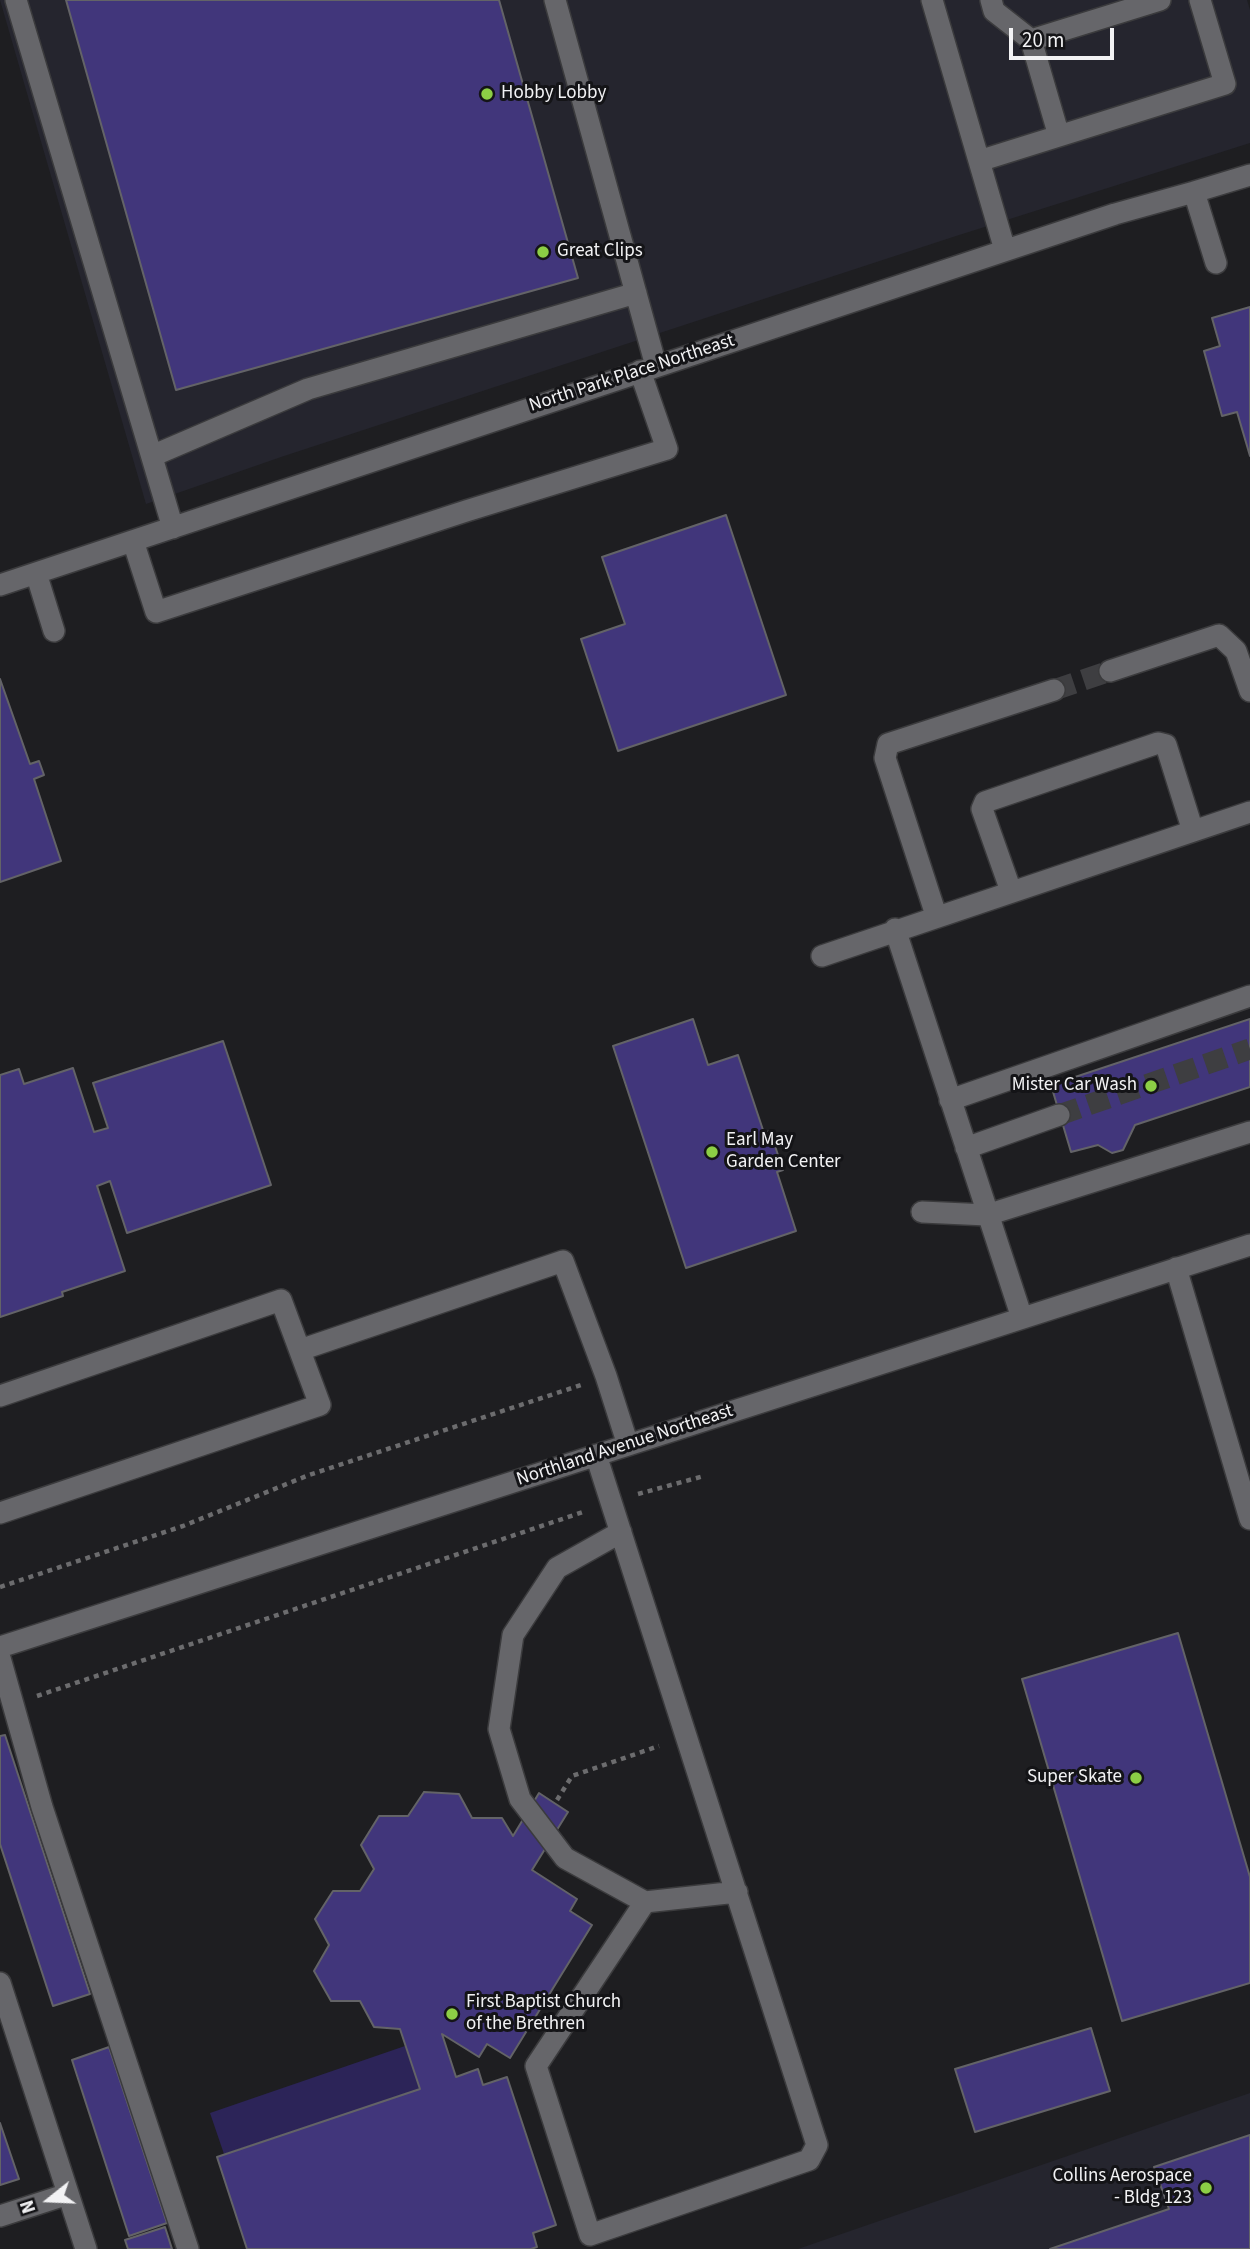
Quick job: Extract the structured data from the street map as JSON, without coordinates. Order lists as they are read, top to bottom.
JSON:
{
  "streets": {
    "street": ["North Park Place Northeast", "Northland Avenue Northeast"]
  },
  "places": [
    "Hobby Lobby",
    "Great Clips",
    "Mister Car Wash",
    "Earl May Garden Center",
    "Super Skate",
    "First Baptist Church of the Brethren",
    "Collins Aerospace - Bldg 123"
  ],
  "scale_bar": "20 m",
  "north": "left"
}
